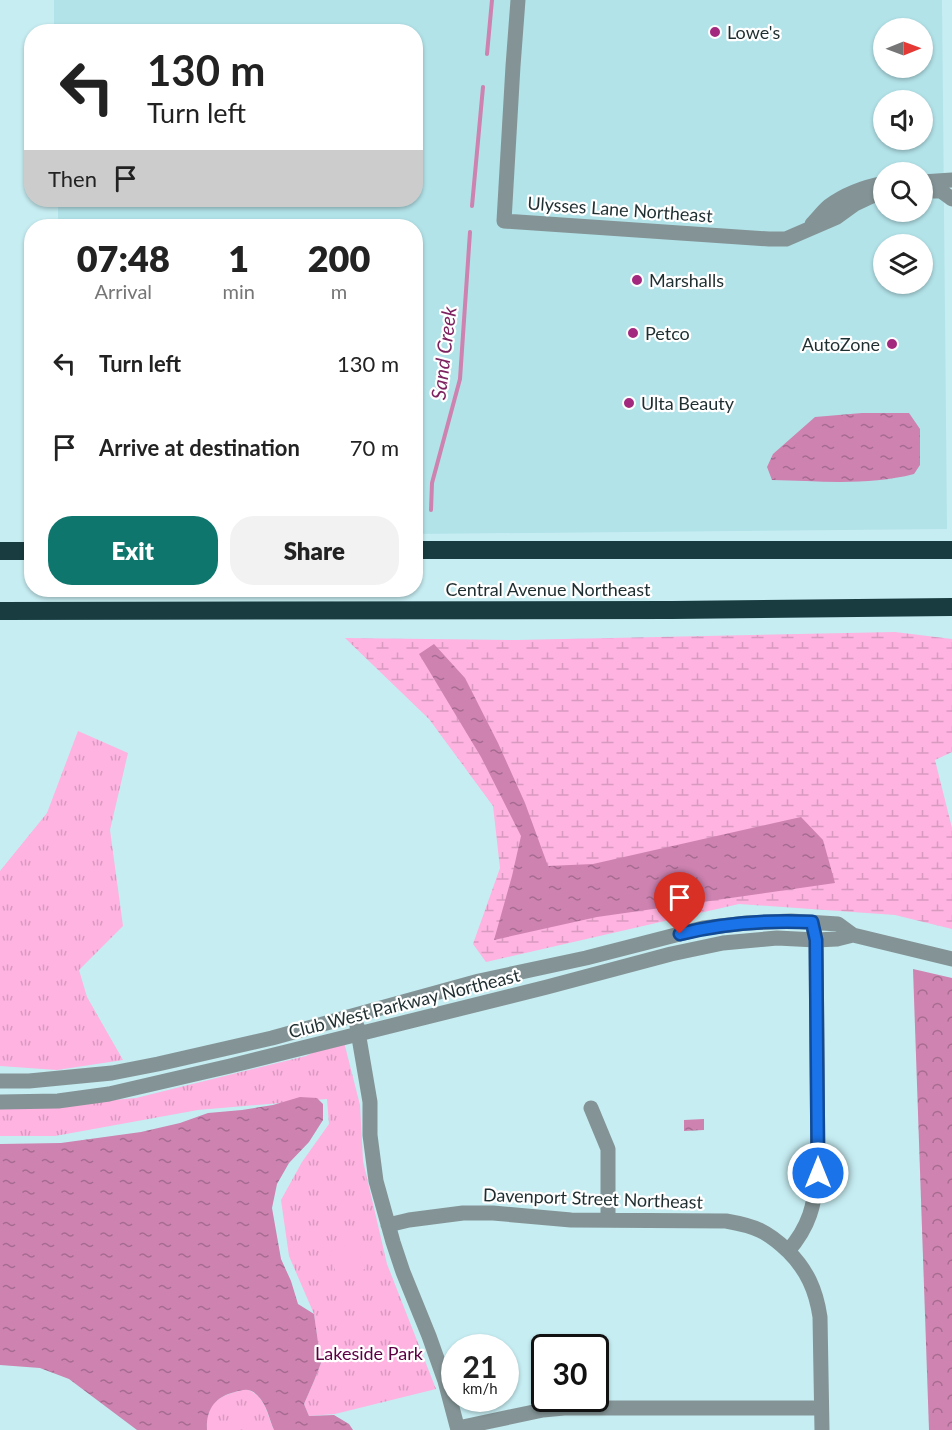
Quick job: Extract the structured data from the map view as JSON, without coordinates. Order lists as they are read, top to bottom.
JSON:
{
  "streets": {
    "highway": ["Central Avenue Northeast"],
    "street": ["Ulysses Lane Northeast", "Club West Parkway Northeast", "Davenport Street Northeast"]
  },
  "water": ["Sand Creek"],
  "parks": ["Lakeside Park"],
  "places": [
    "Lowe's",
    "Marshalls",
    "Petco",
    "AutoZone",
    "Ulta Beauty"
  ],
  "north": "right",
  "page": {
    "turn": ["130 m", "Turn left"],
    "then": "Then",
    "eta": [
      "07:48",
      "Arrival",
      "1",
      "min",
      "200",
      "m"
    ],
    "list": [
      {
        "name": "Turn left",
        "value": "130 m"
      },
      {
        "name": "Arrive at destination",
        "value": "70 m"
      }
    ],
    "buttons": ["Exit", "Share"],
    "speed": "21 km/h",
    "limit": "30"
  }
}
